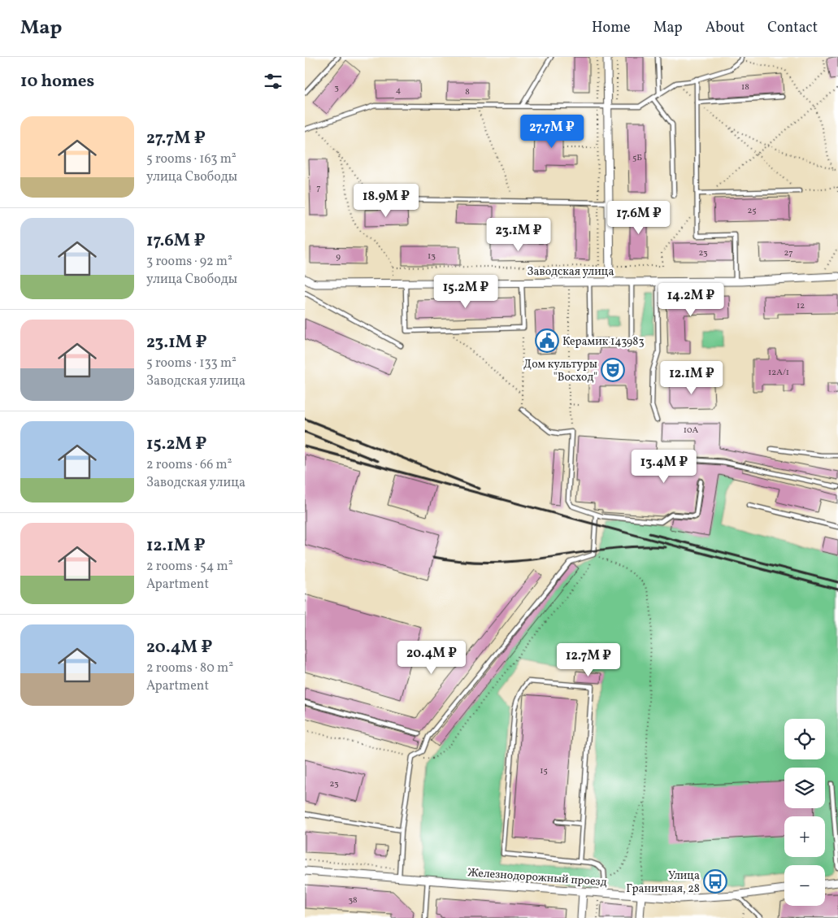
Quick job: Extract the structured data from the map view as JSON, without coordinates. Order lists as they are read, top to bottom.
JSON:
{
  "streets": {
    "street": ["Заводская улица", "Железнодорожный проезд"]
  },
  "places": {
    "public building": ["Керамик 143983"],
    "theatre": ["Дом культуры \"Восход\""],
    "bus stop": ["Улица Граничная, 28"]
  },
  "house_numbers": [
    "18",
    "3",
    "4",
    "8",
    "5Б",
    "7",
    "25",
    "23",
    "27",
    "13",
    "9",
    "12",
    "12А/1",
    "10А",
    "15",
    "23",
    "38"
  ],
  "page": {
    "header": "Map",
    "nav": [
      "Home",
      "Map",
      "About",
      "Contact"
    ],
    "heading": "10 homes",
    "list": [
      {
        "name": "27.7M ₽",
        "note": "5 rooms · 163 m² · улица Свободы"
      },
      {
        "name": "17.6M ₽",
        "note": "3 rooms · 92 m² · улица Свободы"
      },
      {
        "name": "23.1M ₽",
        "note": "5 rooms · 133 m² · Заводская улица"
      },
      {
        "name": "15.2M ₽",
        "note": "2 rooms · 66 m² · Заводская улица"
      },
      {
        "name": "12.1M ₽",
        "note": "2 rooms · 54 m² · Apartment"
      },
      {
        "name": "20.4M ₽",
        "note": "2 rooms · 80 m² · Apartment"
      }
    ],
    "price": [
      "27.7M ₽",
      "18.9M ₽",
      "17.6M ₽",
      "23.1M ₽",
      "15.2M ₽",
      "14.2M ₽",
      "12.1M ₽",
      "13.4M ₽",
      "20.4M ₽",
      "12.7M ₽"
    ],
    "map_buttons": ["+", "−"]
  }
}
